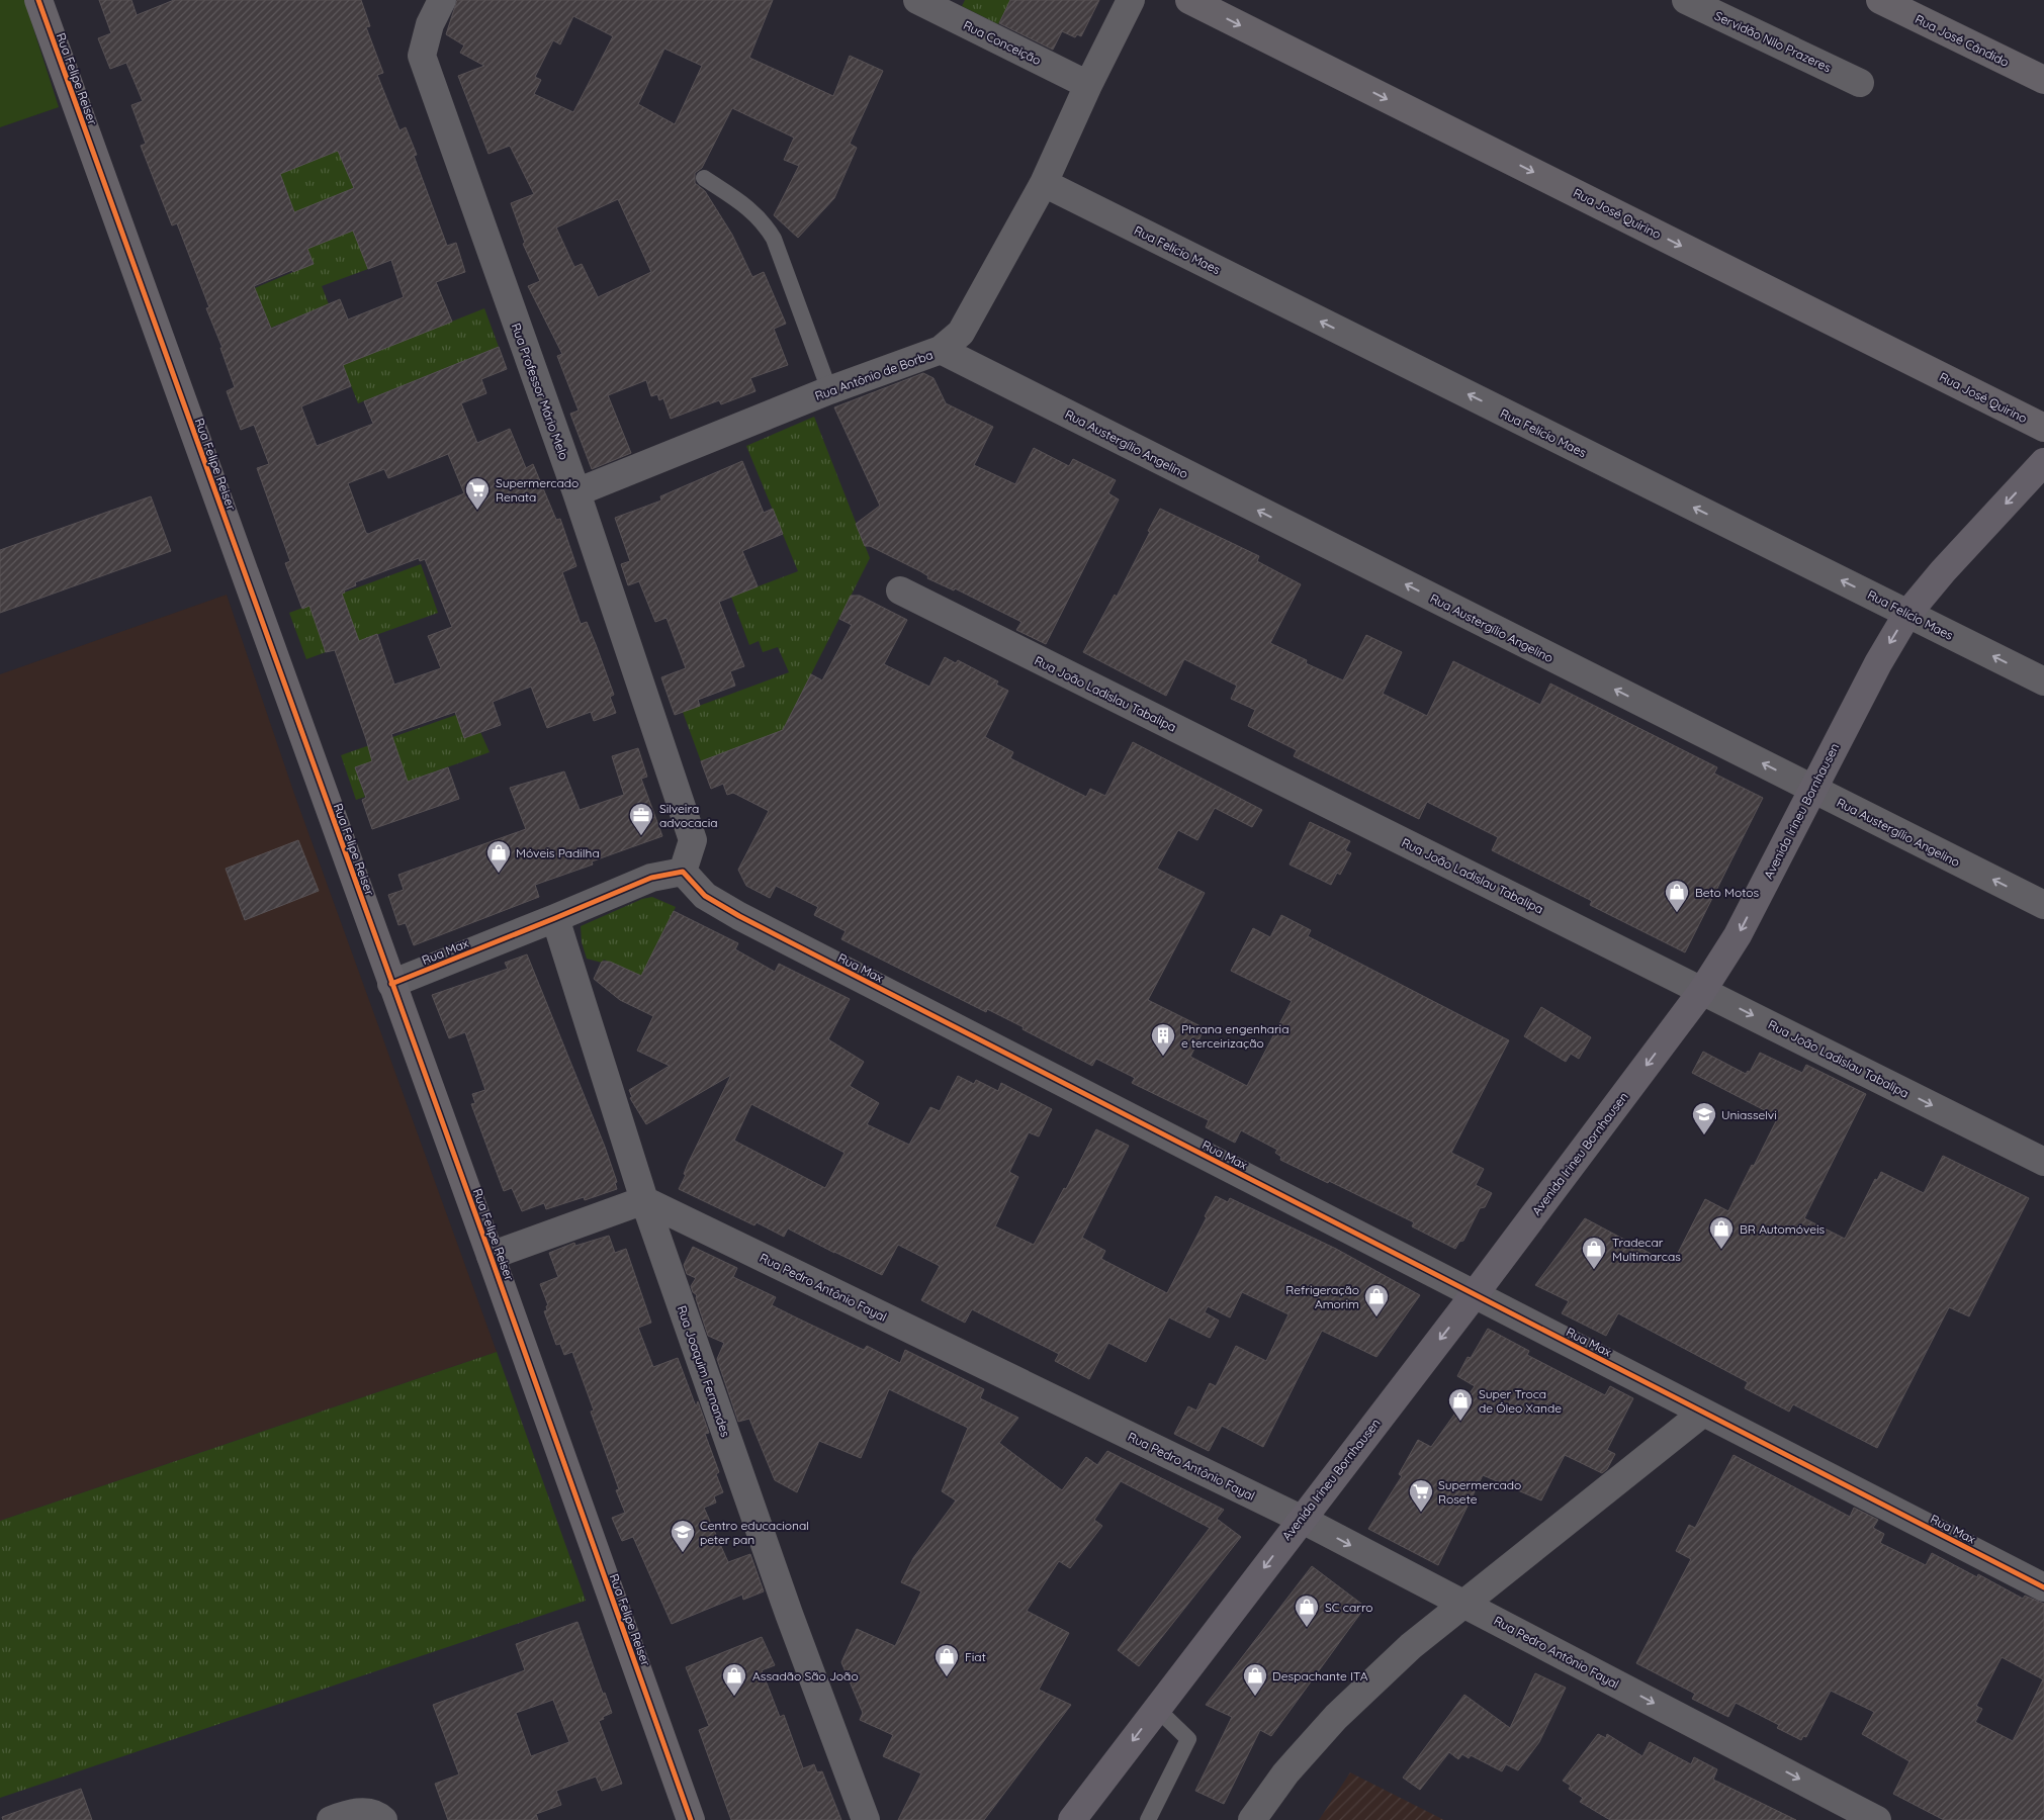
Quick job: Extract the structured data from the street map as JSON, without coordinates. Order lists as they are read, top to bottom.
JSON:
{
  "streets": {
    "main road": ["Avenida Irineu Bornhausen"],
    "street": [
      "Rua José Cândido",
      "Servidão Nilo Prazeres",
      "Rua Conceição",
      "Rua Felipe Reiser",
      "Rua José Quirino",
      "Rua Felício Maes",
      "Rua Antônio de Borba",
      "Rua Professor Mário Melo",
      "Rua Austergílio Angelino",
      "Rua João Ladislau Tabalipa",
      "Rua Max",
      "Rua Pedro Antônio Fayal",
      "Rua Joaquim Fernandes"
    ]
  },
  "crossings": [
    ["Rua Conceição", "Rua Antônio de Borba"],
    ["Rua Felipe Reiser", "Rua Max"],
    ["Rua Felício Maes", "Rua Antônio de Borba"],
    ["Rua Felício Maes", "Avenida Irineu Bornhausen"],
    ["Rua Antônio de Borba", "Rua Professor Mário Melo"],
    ["Rua Antônio de Borba", "Rua Austergílio Angelino"],
    ["Rua Professor Mário Melo", "Rua Max"],
    ["Rua Austergílio Angelino", "Avenida Irineu Bornhausen"],
    ["Rua João Ladislau Tabalipa", "Avenida Irineu Bornhausen"],
    ["Avenida Irineu Bornhausen", "Rua Max"],
    ["Avenida Irineu Bornhausen", "Rua Pedro Antônio Fayal"],
    ["Rua Max", "Rua Joaquim Fernandes"],
    ["Rua Pedro Antônio Fayal", "Rua Joaquim Fernandes"]
  ],
  "one_way": [
    "Rua José Quirino",
    "Rua Felício Maes",
    "Rua Austergílio Angelino",
    "Avenida Irineu Bornhausen",
    "Rua Pedro Antônio Fayal"
  ],
  "places": {
    "supermarket": ["Supermercado Renata", "Supermercado Rosete"],
    "office": ["Silveira advocacia"],
    "shop": [
      "Móveis Padilha",
      "Beto Motos",
      "BR Automóveis",
      "Tradecar Multimarcas",
      "Refrigeração Amorim",
      "Super Troca de Óleo Xande",
      "SC carro",
      "Fiat",
      "Assadão São João",
      "Despachante ITA"
    ],
    "building": ["Phrana engenharia e terceirização"],
    "school or university": ["Uniasselvi", "Centro educacional peter pan"]
  }
}
